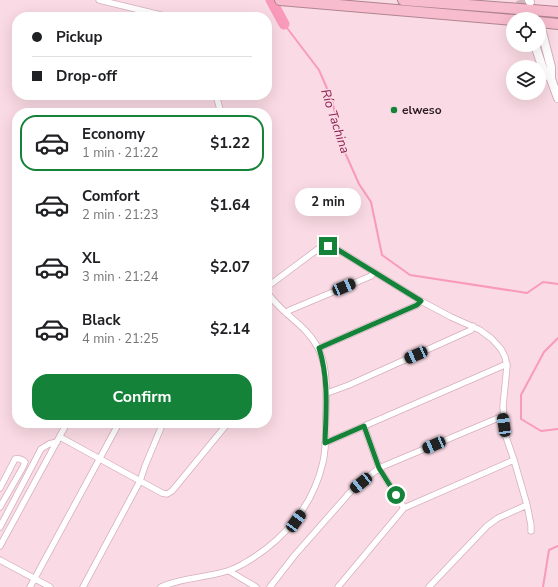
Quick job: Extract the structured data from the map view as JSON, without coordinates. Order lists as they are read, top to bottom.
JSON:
{
  "water": ["Río Tachina"],
  "places": ["elweso"],
  "page": {
    "banner": ["Pickup", "Drop-off"],
    "list": [
      {
        "name": "Economy",
        "note": "1 min · 21:22",
        "value": "$1.22"
      },
      {
        "name": "Comfort",
        "note": "2 min · 21:23",
        "value": "$1.64"
      },
      {
        "name": "XL",
        "note": "3 min · 21:24",
        "value": "$2.07"
      },
      {
        "name": "Black",
        "note": "4 min · 21:25",
        "value": "$2.14"
      }
    ],
    "bubble": "2 min",
    "buttons": "Confirm"
  }
}
